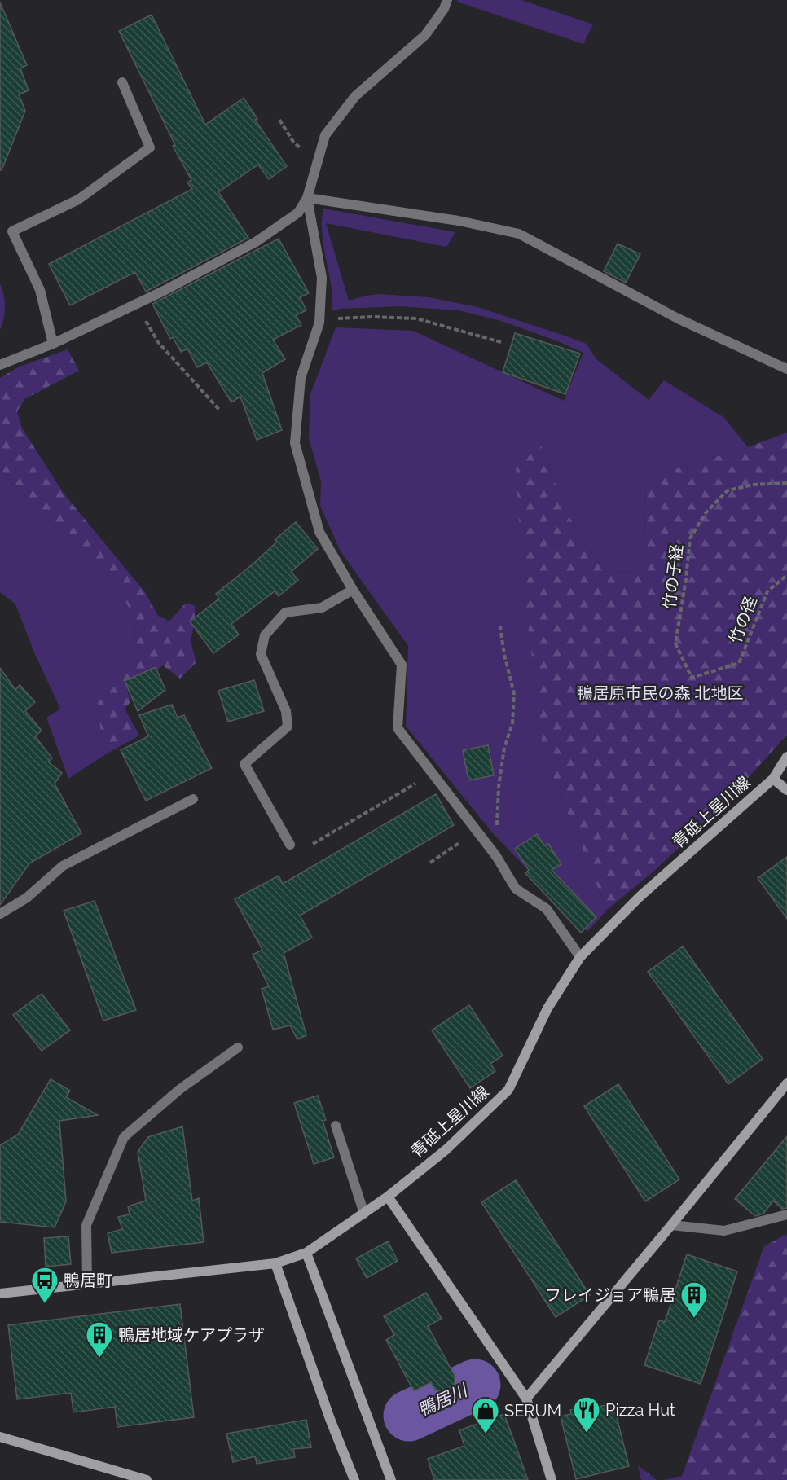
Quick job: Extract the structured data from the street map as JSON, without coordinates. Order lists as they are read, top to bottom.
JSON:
{
  "streets": {
    "street": ["青砥上星川線"],
    "path": ["竹の子経", "竹の径"]
  },
  "crossings": [
    ["竹の子経", "竹の径"]
  ],
  "water": ["鴨居川"],
  "parks": ["鴨居原市民の森 北地区"],
  "places": {
    "bus stop": ["鴨居町"],
    "building": ["フレイジョア鴨居", "鴨居地域ケアプラザ"],
    "restaurant": ["Pizza Hut"],
    "shop": ["SERUM"]
  }
}
